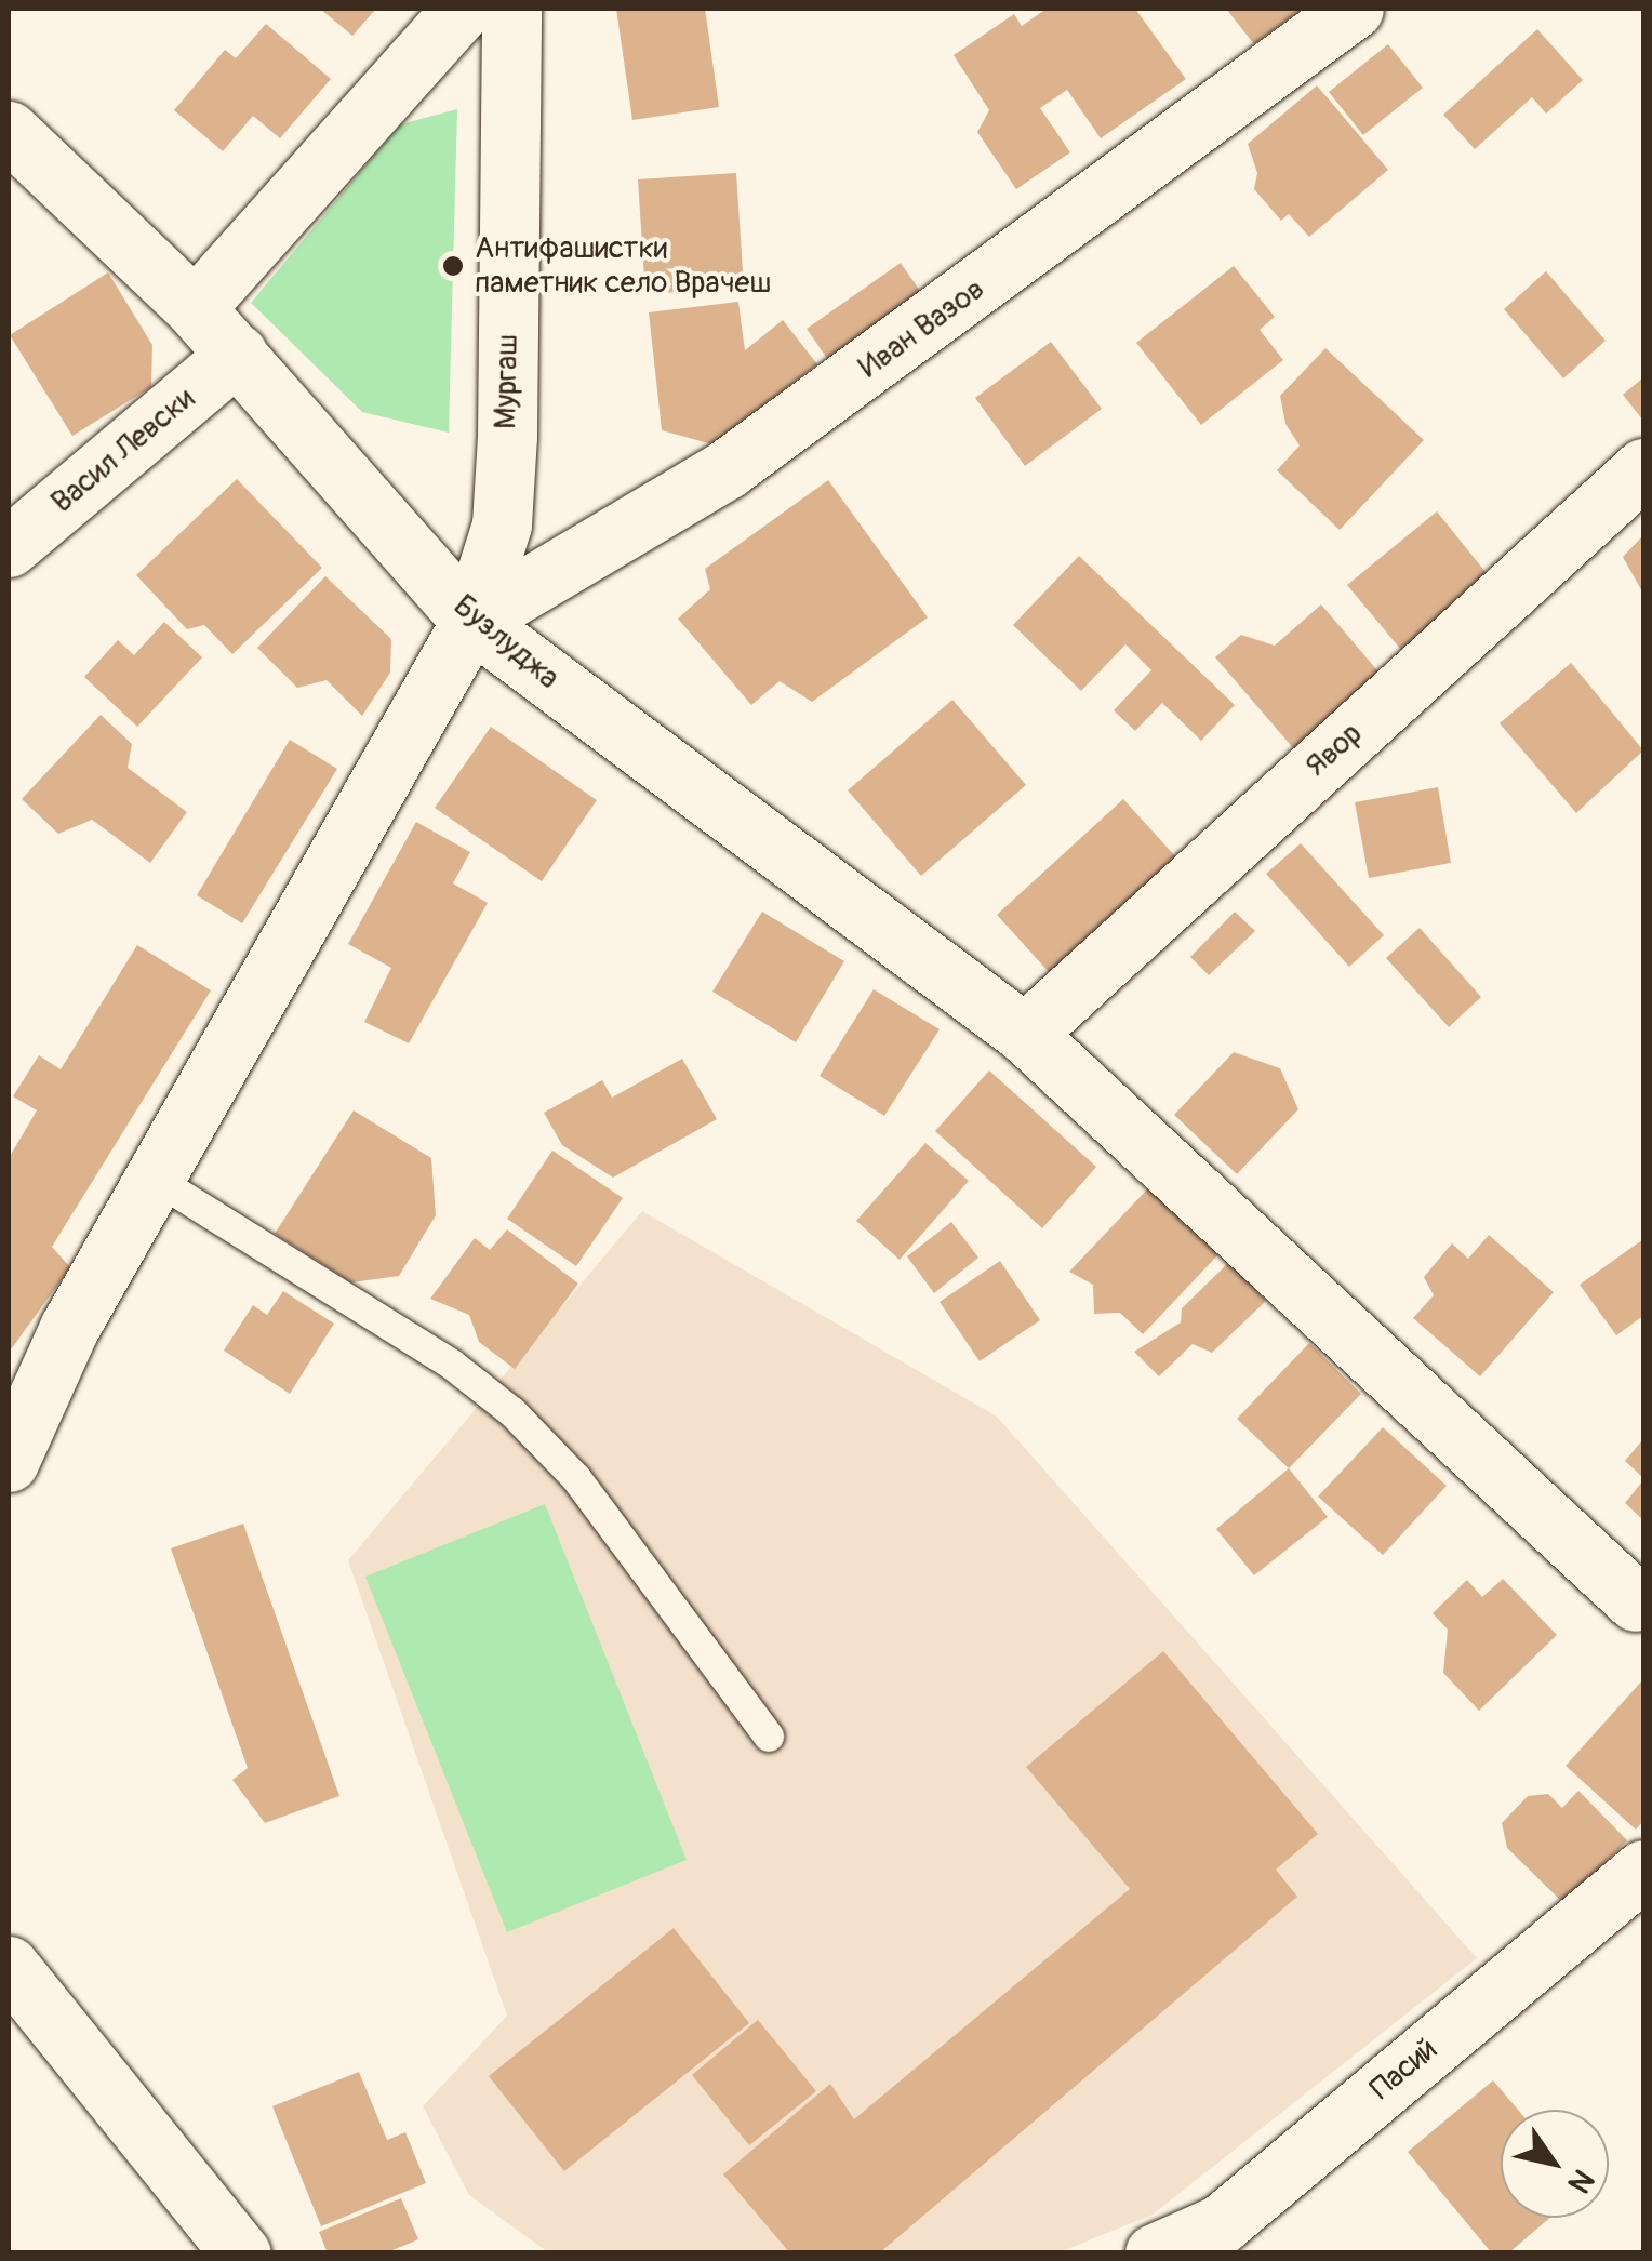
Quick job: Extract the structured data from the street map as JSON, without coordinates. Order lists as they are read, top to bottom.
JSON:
{
  "streets": {
    "street": [
      "Иван Вазов",
      "Мургаш",
      "Васил Левски",
      "Бузлуджа",
      "Явор",
      "Пасий"
    ]
  },
  "crossings": [
    ["Иван Вазов", "Мургаш"],
    ["Иван Вазов", "Бузлуджа"],
    ["Мургаш", "Бузлуджа"],
    ["Васил Левски", "Бузлуджа"],
    ["Бузлуджа", "Явор"]
  ],
  "places": ["Антифашистки паметник село Врачеш"],
  "north": "bottom right"
}
